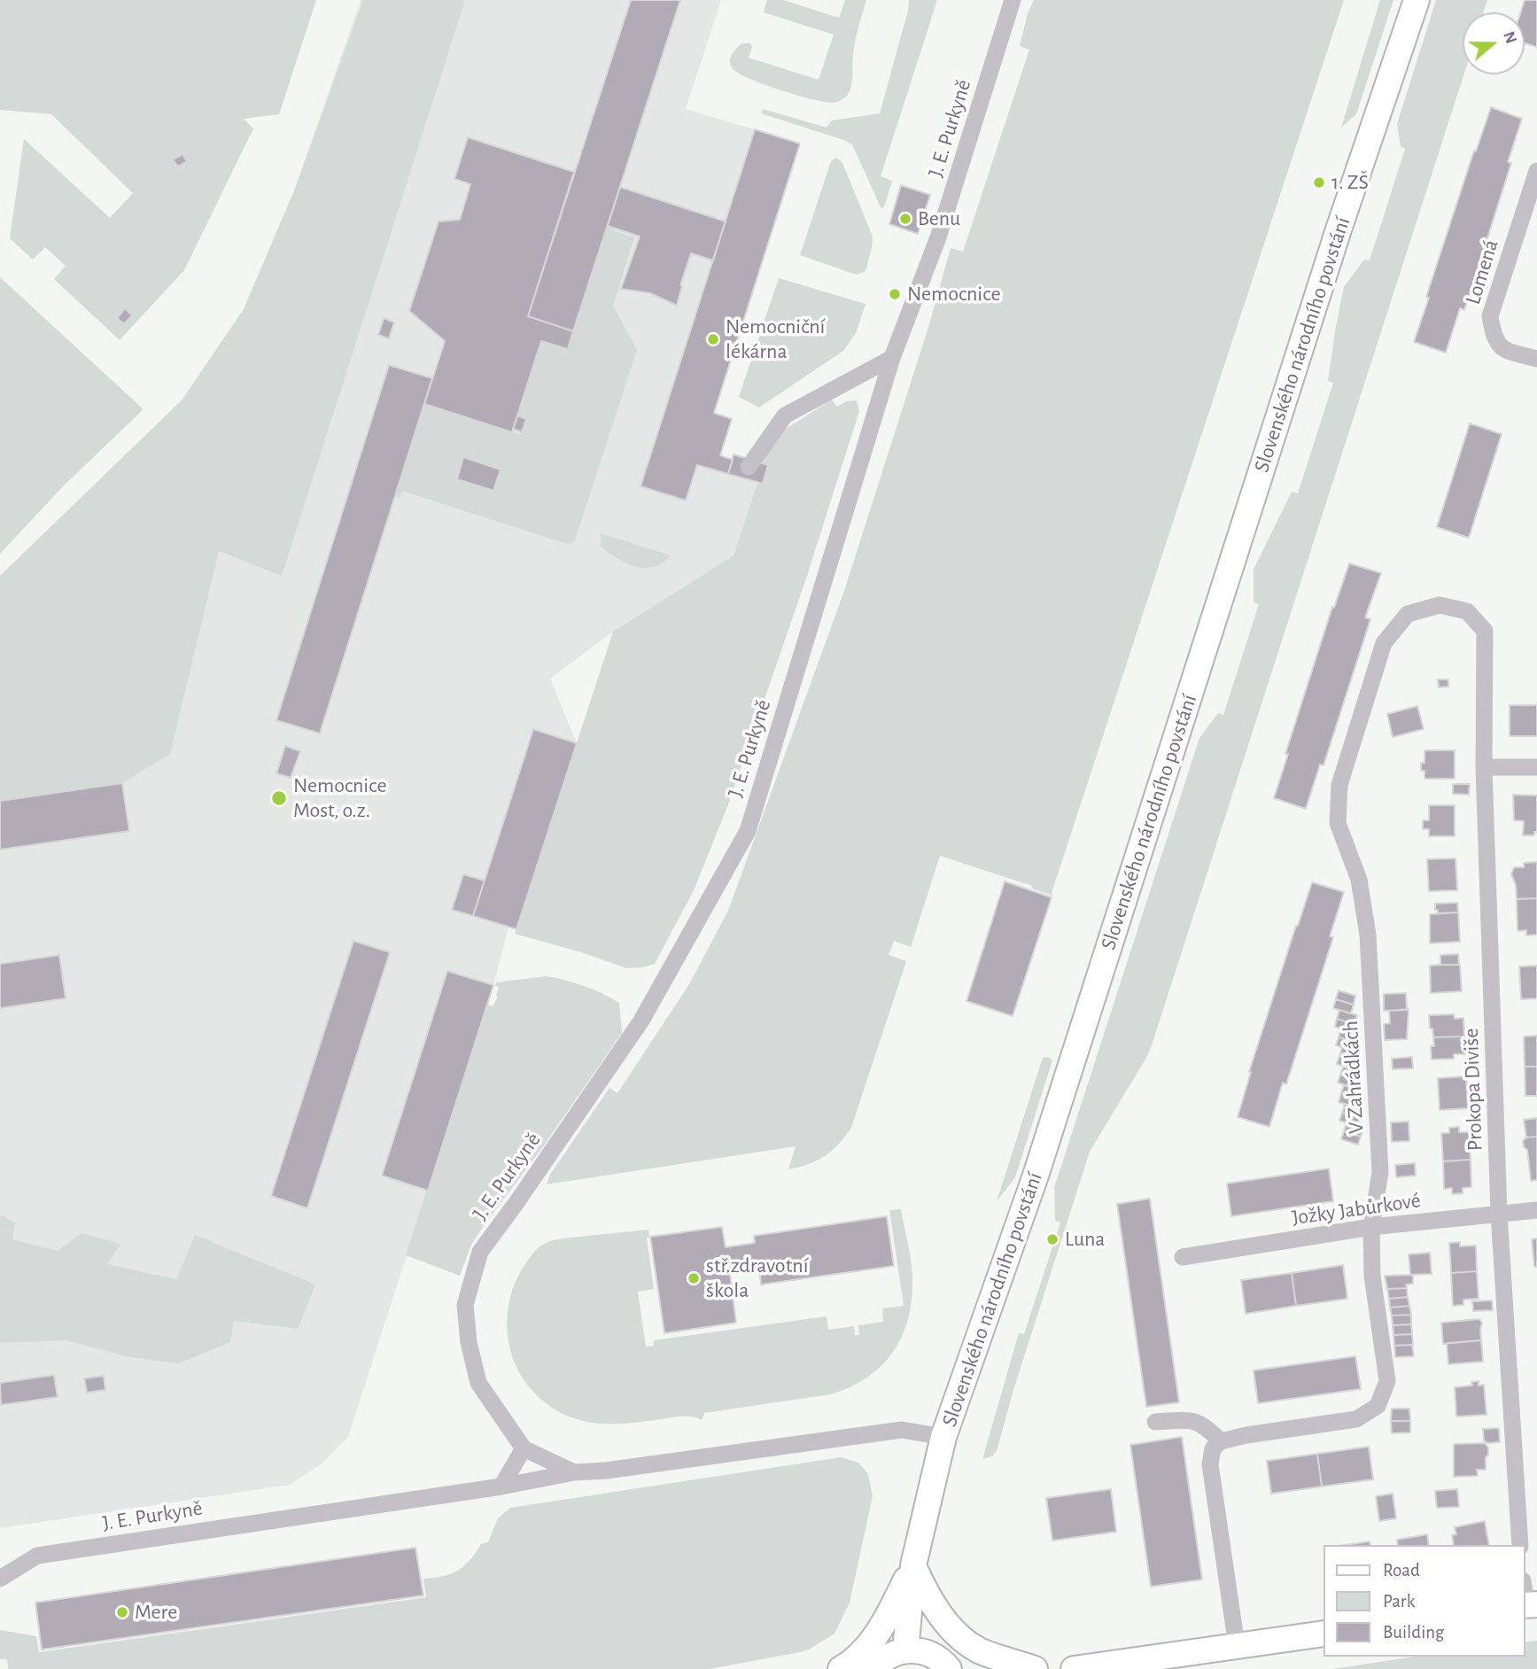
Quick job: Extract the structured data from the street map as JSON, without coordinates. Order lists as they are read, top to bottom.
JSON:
{
  "streets": {
    "street": [
      "J. E. Purkyně",
      "Lomená",
      "Slovenského národního povstání",
      "V Zahrádkách",
      "Prokopa Diviše",
      "Jožky Jabůrkové"
    ]
  },
  "crossings": [
    ["J. E. Purkyně", "Slovenského národního povstání"],
    ["V Zahrádkách", "Prokopa Diviše"],
    ["V Zahrádkách", "Jožky Jabůrkové"],
    ["Prokopa Diviše", "Jožky Jabůrkové"]
  ],
  "places": [
    "1. ZŠ",
    "Benu",
    "Nemocnice",
    "Nemocniční lékárna",
    "Nemocnice Most, o.z.",
    "Luna",
    "stř.zdravotní škola",
    "Mere"
  ],
  "legend": ["Road", "Park", "Building"],
  "north": "right"
}
